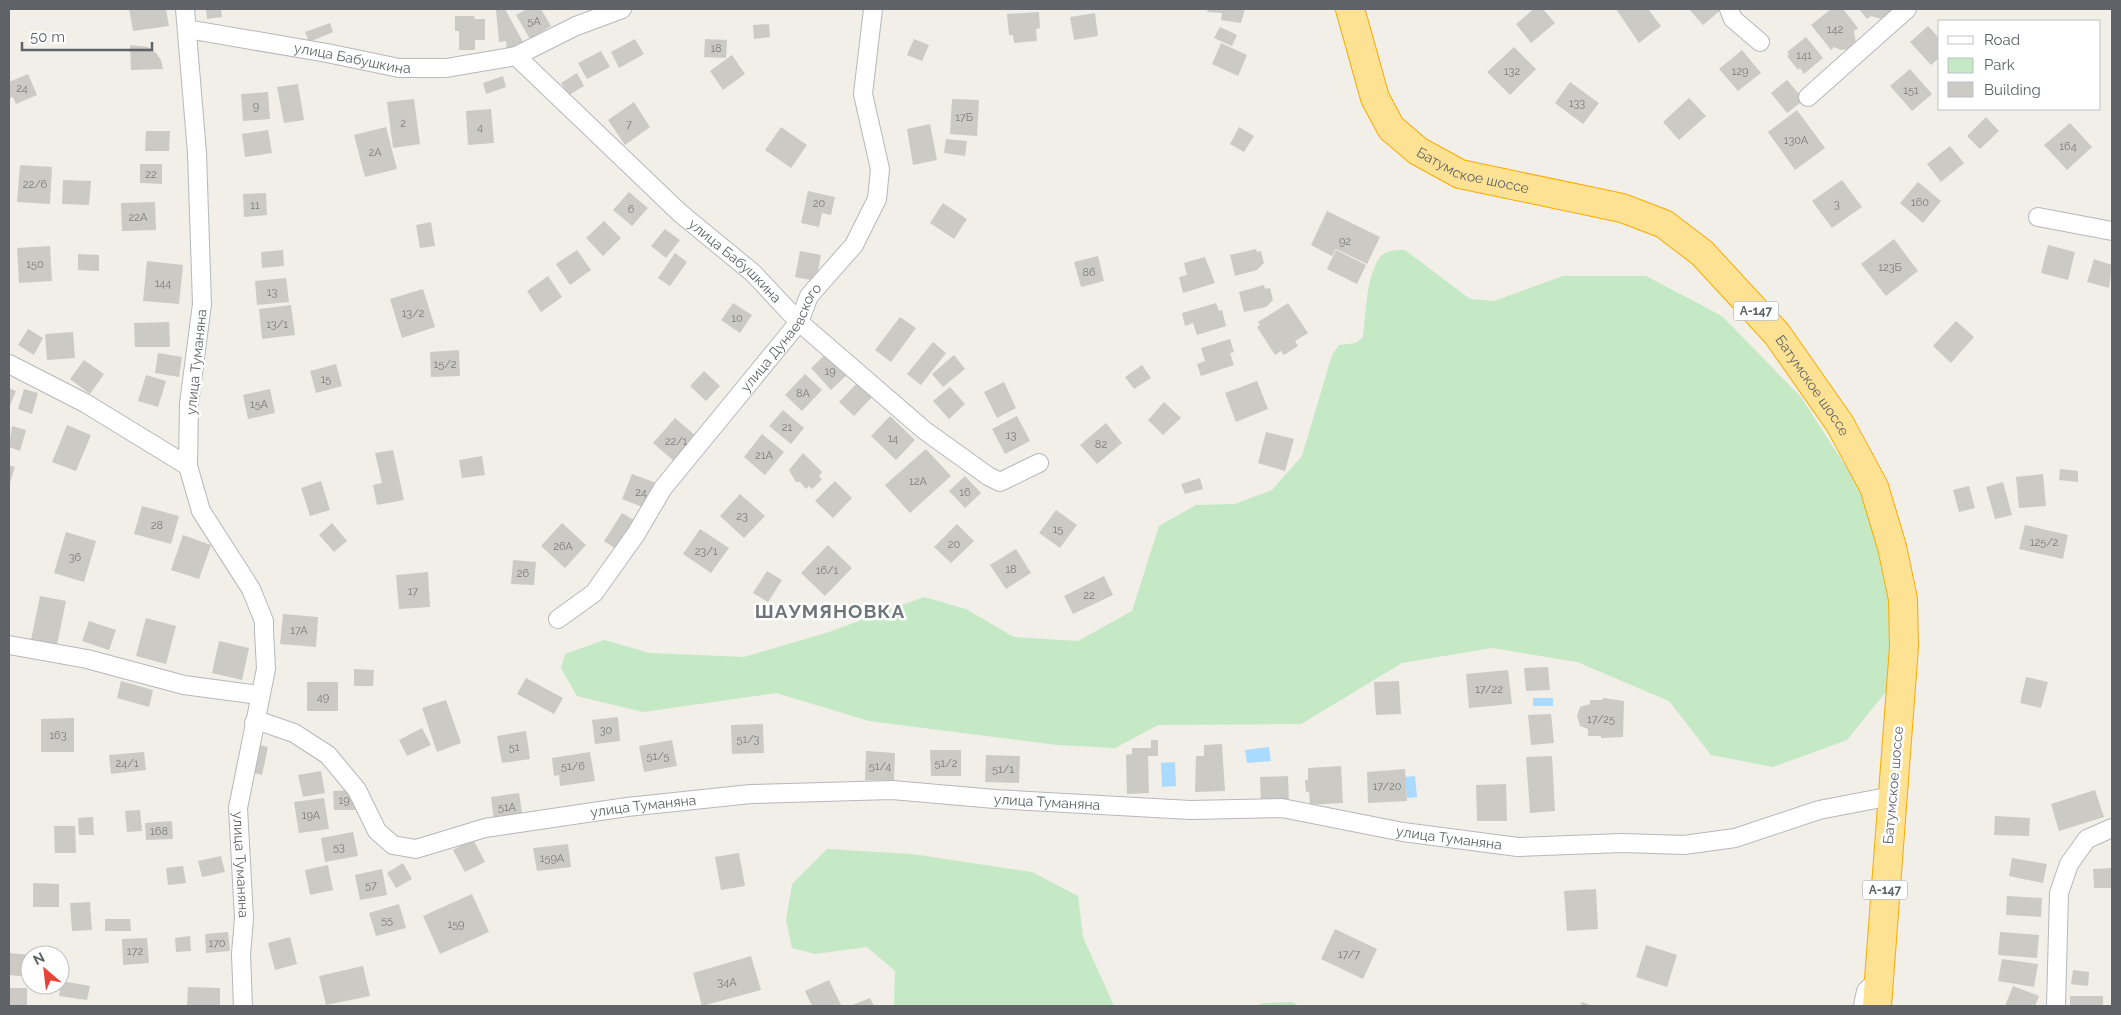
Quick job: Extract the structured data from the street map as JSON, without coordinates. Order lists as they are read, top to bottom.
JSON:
{
  "streets": {
    "highway": ["Батумское шоссе", "А-147"],
    "street": ["улица Бабушкина", "улица Дунаевского", "улица Туманяна"]
  },
  "crossings": [
    ["улица Бабушкина", "улица Дунаевского"],
    ["улица Бабушкина", "улица Туманяна"],
    ["Батумское шоссе", "улица Туманяна"]
  ],
  "districts": ["ШАУМЯНОВКА"],
  "house_numbers": [
    "5А",
    "142",
    "18",
    "141",
    "132",
    "129",
    "24",
    "151",
    "133",
    "9",
    "17Б",
    "2",
    "7",
    "4",
    "130А",
    "164",
    "2А",
    "22",
    "22/6",
    "160",
    "20",
    "3",
    "11",
    "6",
    "22А",
    "92",
    "150",
    "123Б",
    "86",
    "144",
    "13",
    "13/2",
    "10",
    "13/1",
    "15/2",
    "19",
    "15",
    "8А",
    "15А",
    "21",
    "13",
    "14",
    "22/1",
    "82",
    "21А",
    "12А",
    "24",
    "16",
    "23",
    "28",
    "15",
    "125/2",
    "20",
    "26А",
    "23/1",
    "36",
    "18",
    "16/1",
    "26",
    "17",
    "22",
    "17А",
    "17/22",
    "49",
    "17/25",
    "30",
    "163",
    "51/3",
    "51",
    "51/5",
    "24/1",
    "51/2",
    "51/6",
    "51/4",
    "51/1",
    "17/20",
    "19",
    "51А",
    "19А",
    "168",
    "53",
    "159А",
    "57",
    "55",
    "159",
    "170",
    "172",
    "17/7",
    "34А"
  ],
  "legend": ["Road", "Park", "Building"],
  "scale_bar": "50 m",
  "north": "top left"
}
